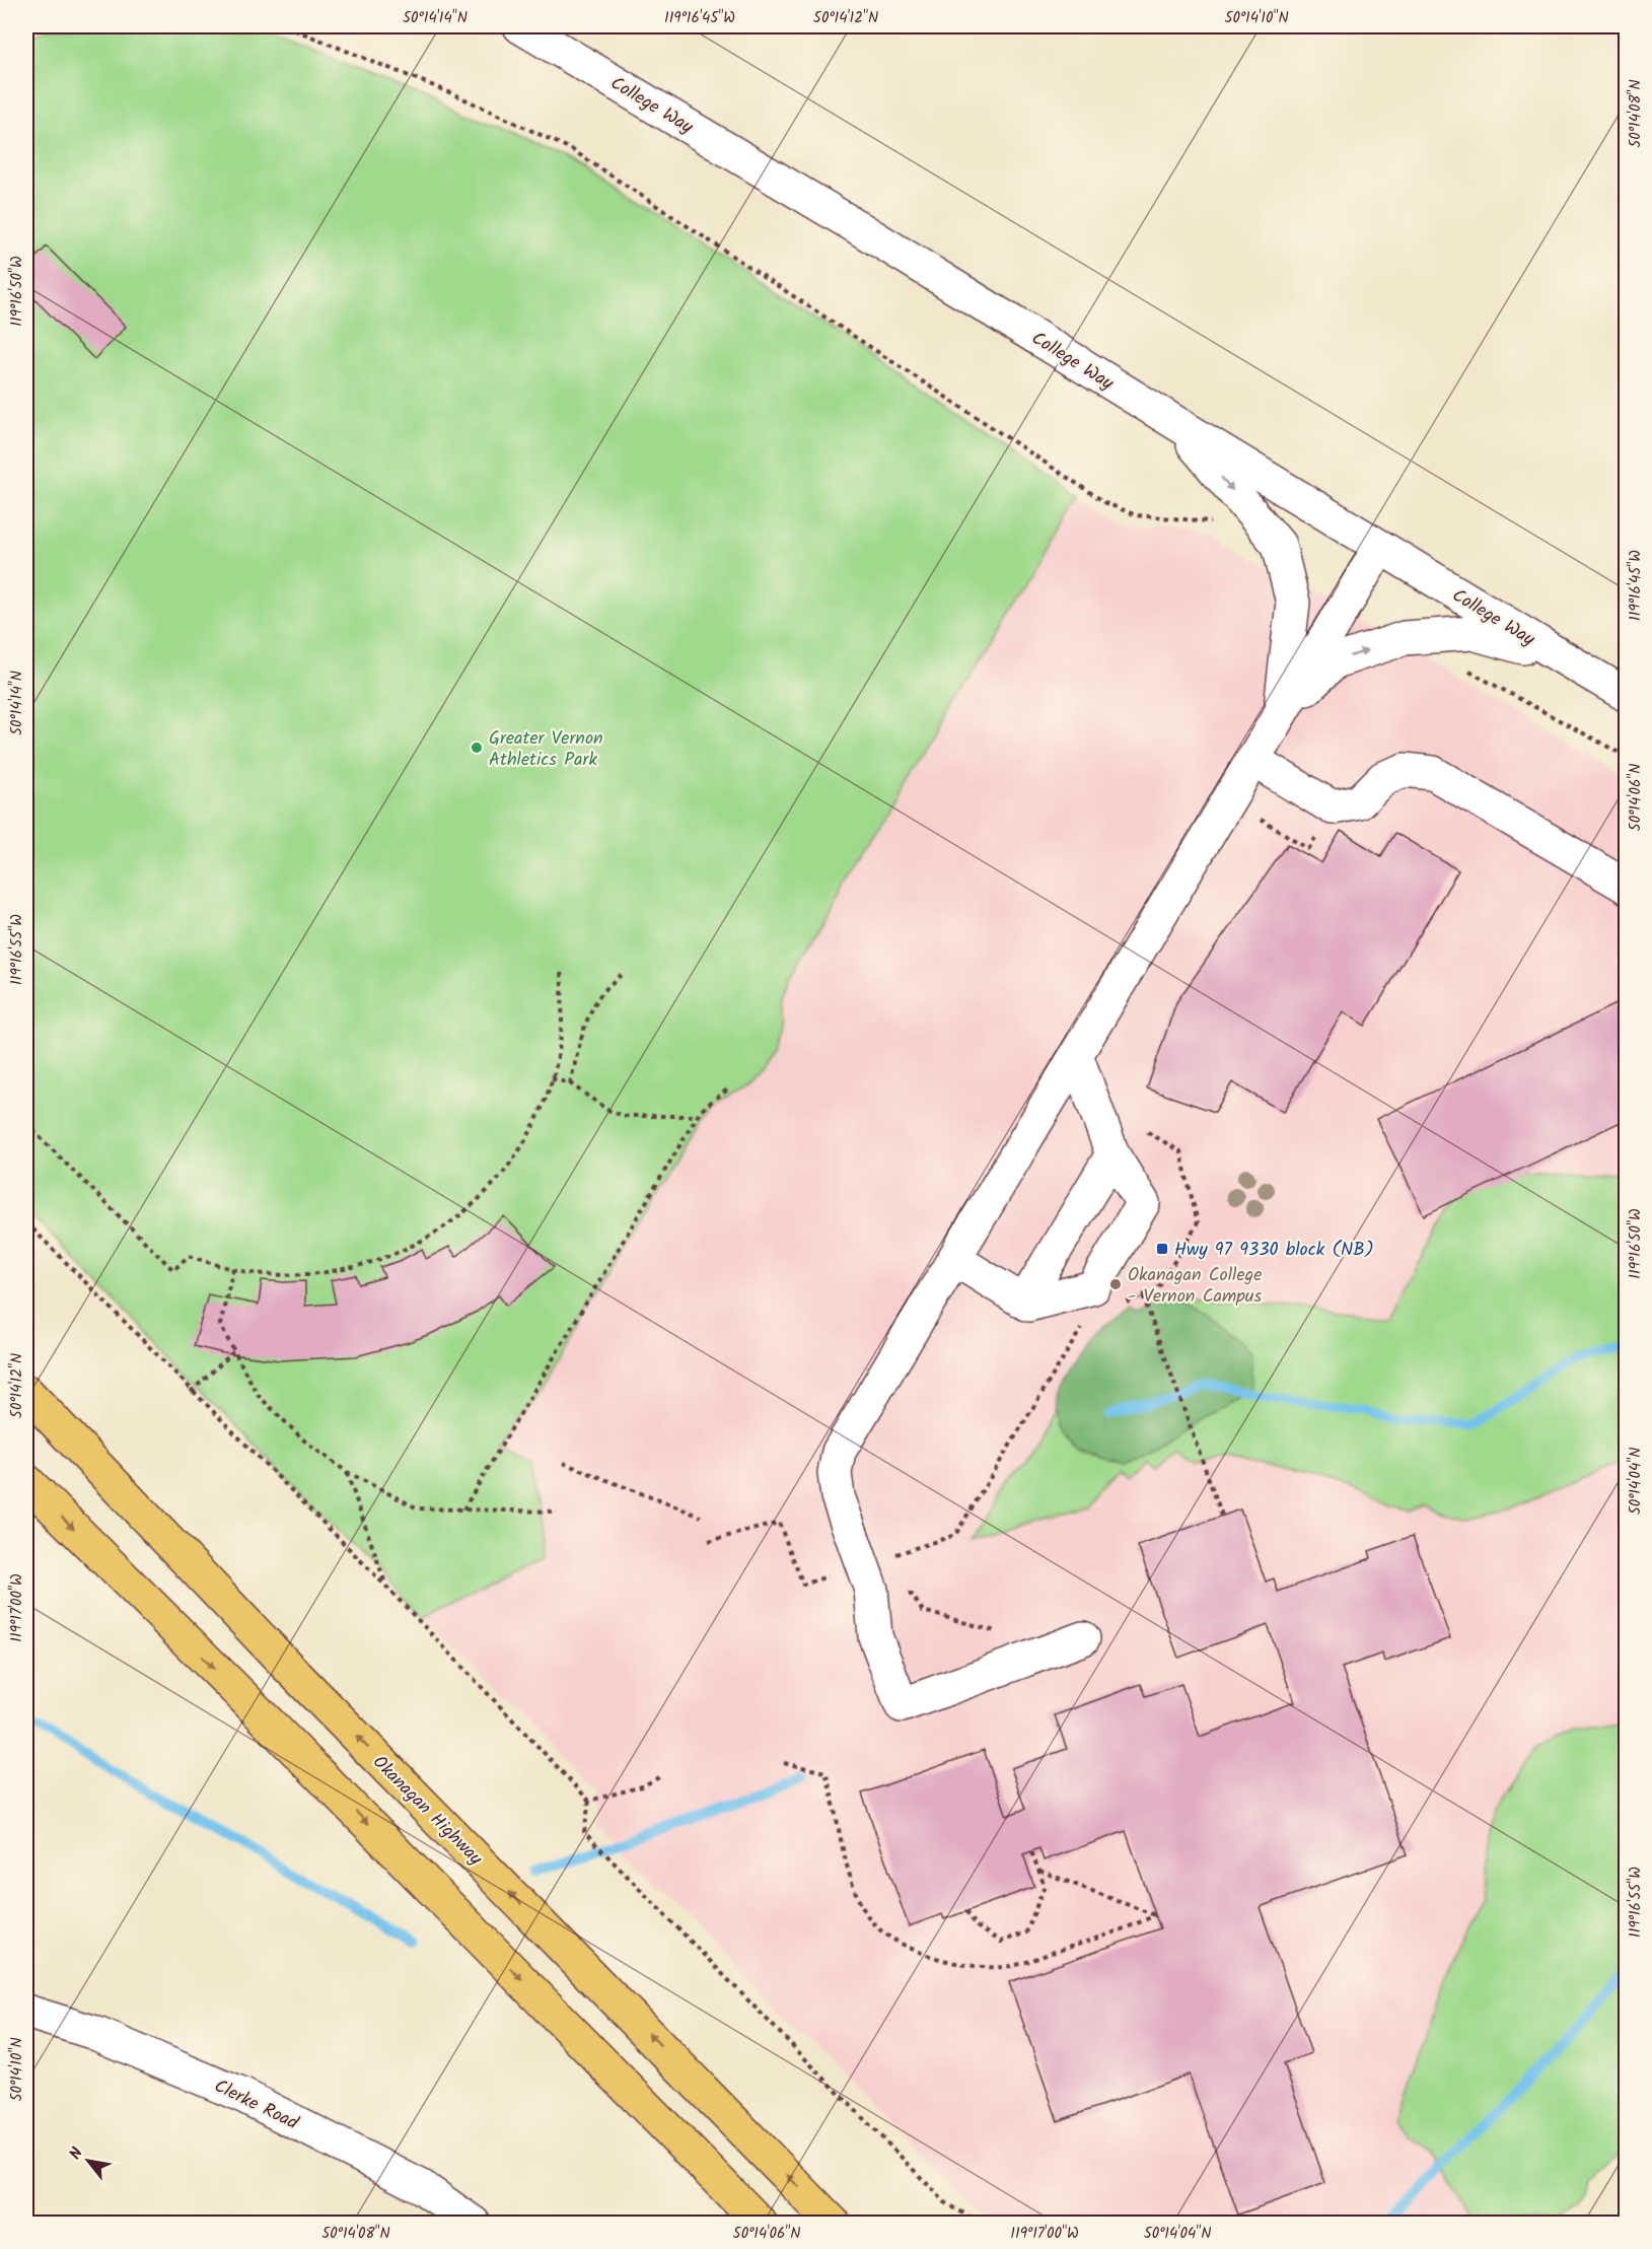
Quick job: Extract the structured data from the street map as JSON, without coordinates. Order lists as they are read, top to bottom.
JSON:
{
  "streets": {
    "highway": ["Okanagan Highway"],
    "street": ["College Way", "Clerke Road"]
  },
  "places": {
    "other": ["Greater Vernon Athletics Park", "Okanagan College - Vernon Campus"],
    "transit": ["Hwy 97 9330 block (NB)"]
  },
  "north": "top left",
  "coordinates": [
    "50°14'14\"N",
    "119°16'45\"W",
    "50°14'12\"N",
    "50°14'10\"N",
    "50°14'08\"N",
    "119°16'50\"W",
    "50°14'06\"N",
    "119°16'55\"W",
    "50°14'04\"N",
    "119°17'00\"W"
  ]
}
